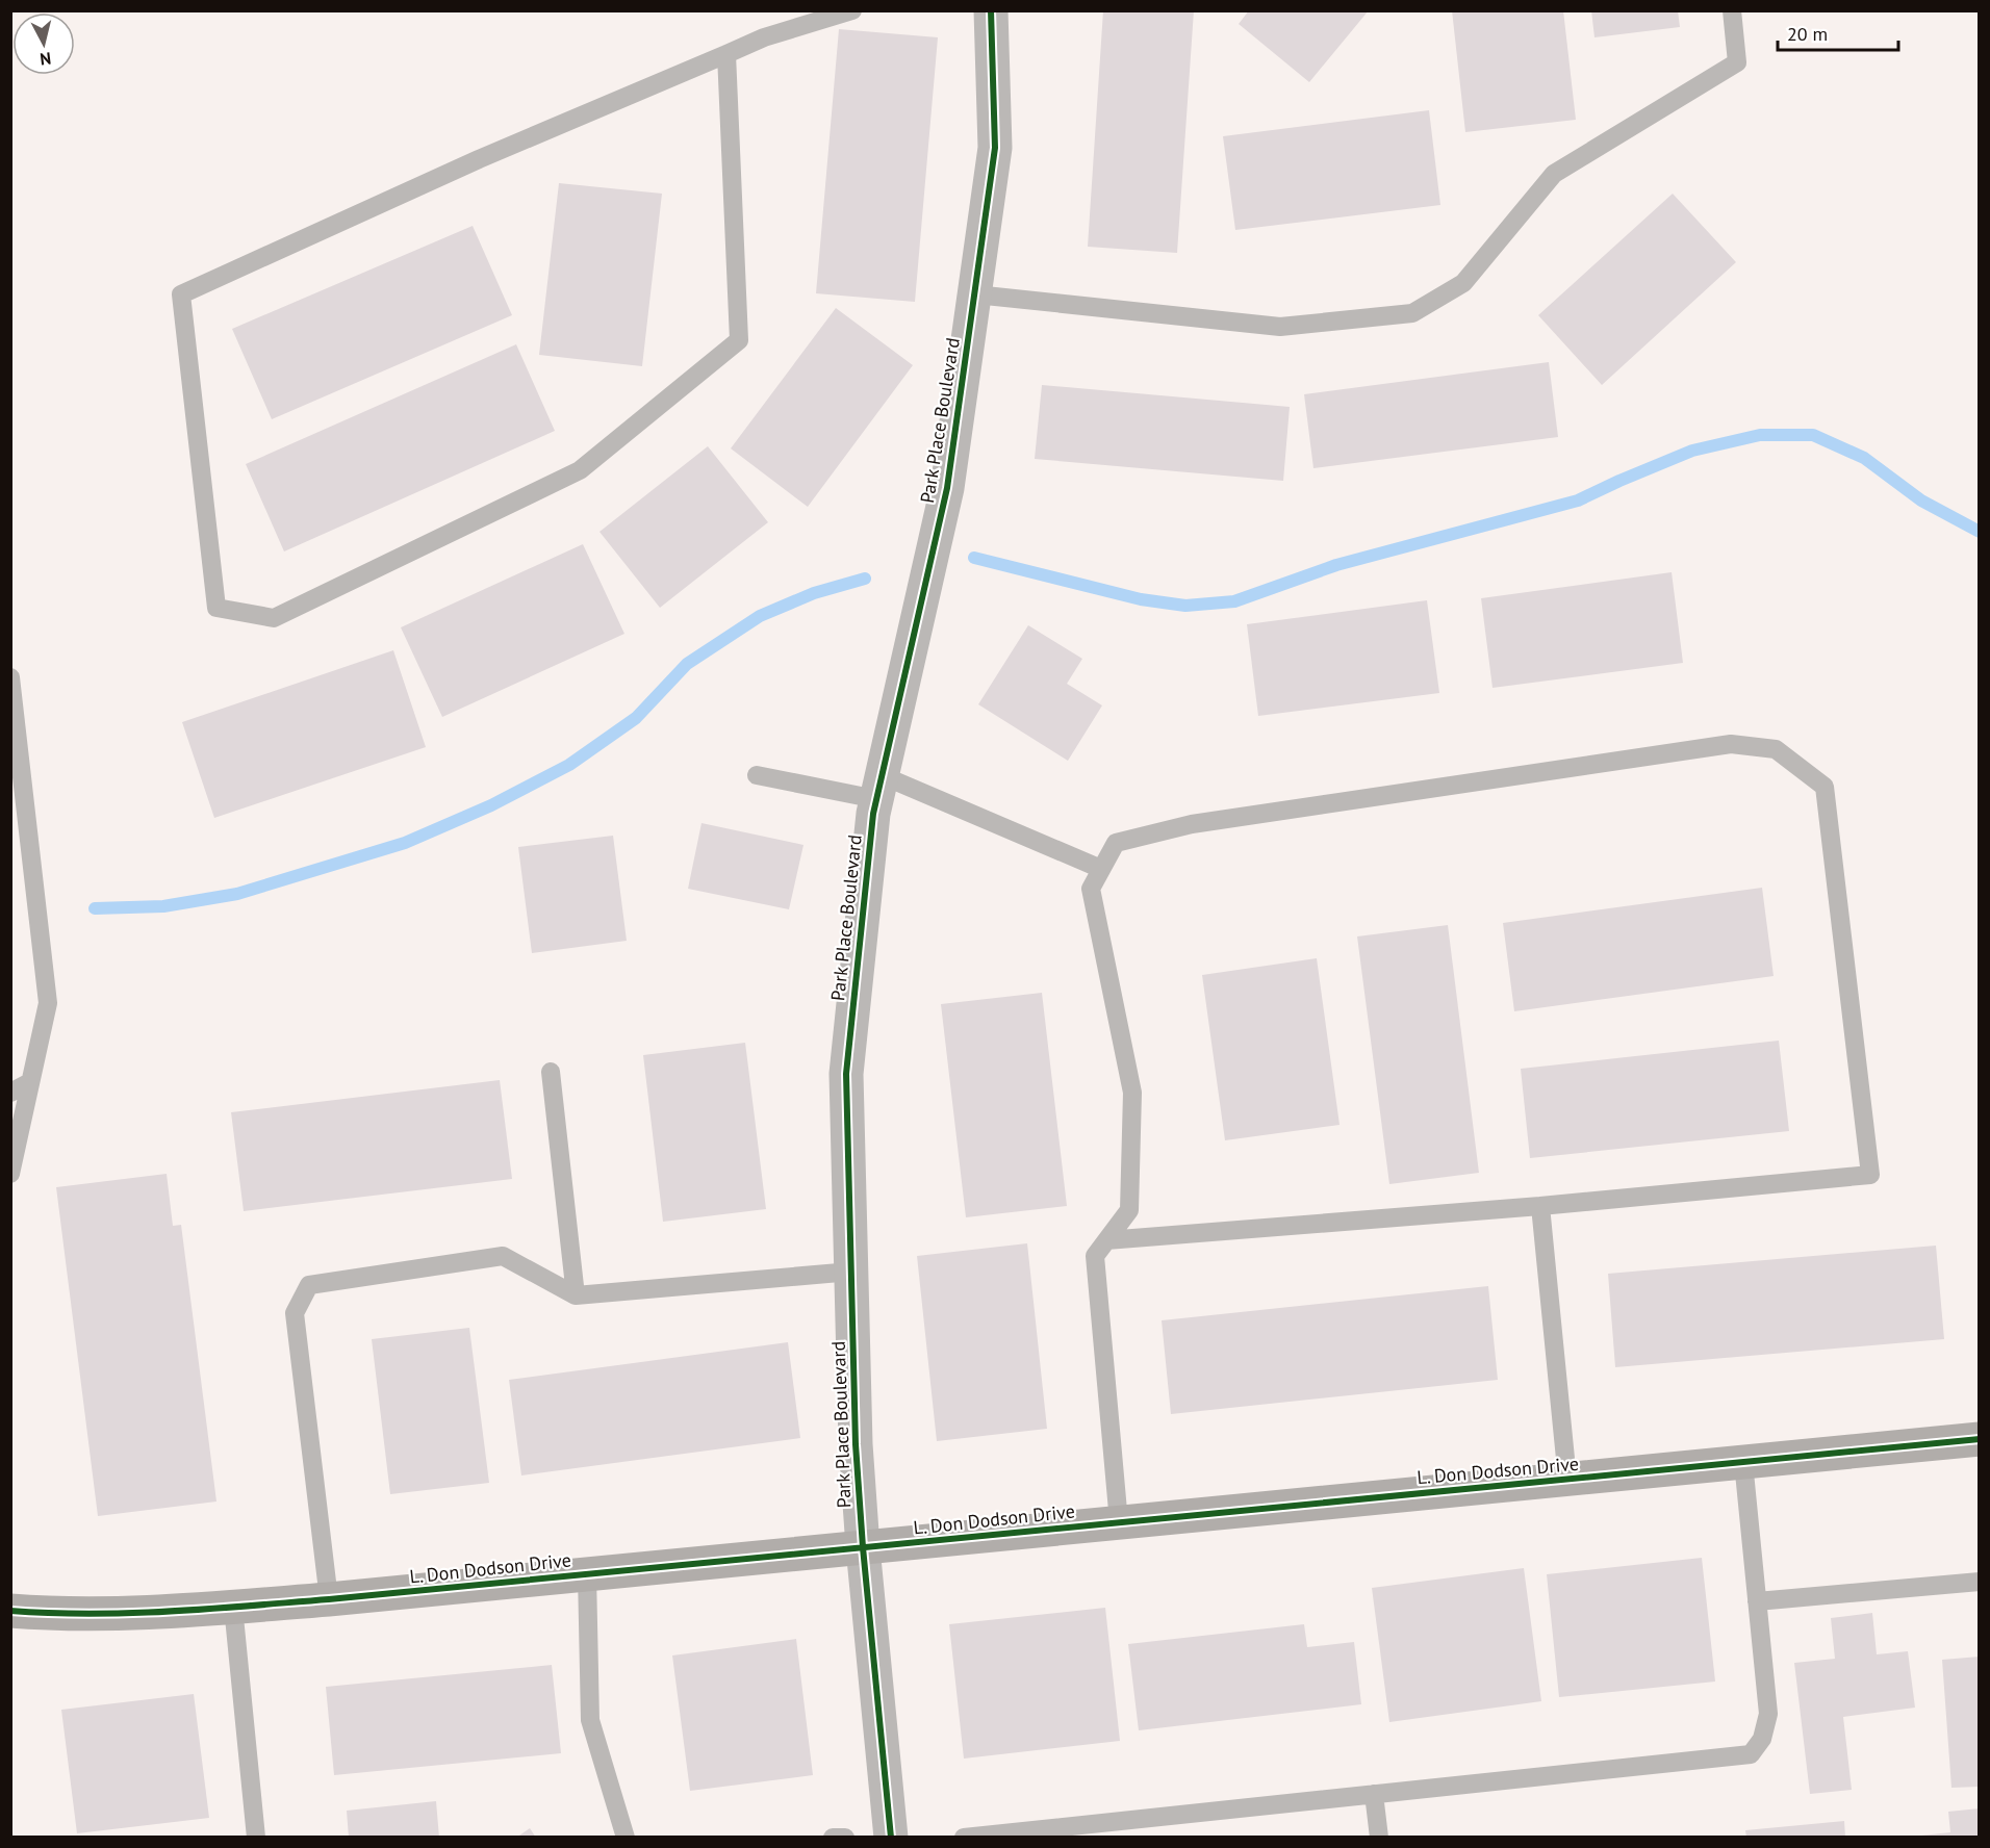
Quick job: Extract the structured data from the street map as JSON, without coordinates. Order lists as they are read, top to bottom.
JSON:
{
  "streets": {
    "street": ["Park Place Boulevard", "L. Don Dodson Drive"]
  },
  "crossings": [
    ["Park Place Boulevard", "L. Don Dodson Drive"]
  ],
  "scale_bar": "20 m",
  "north": "bottom"
}
